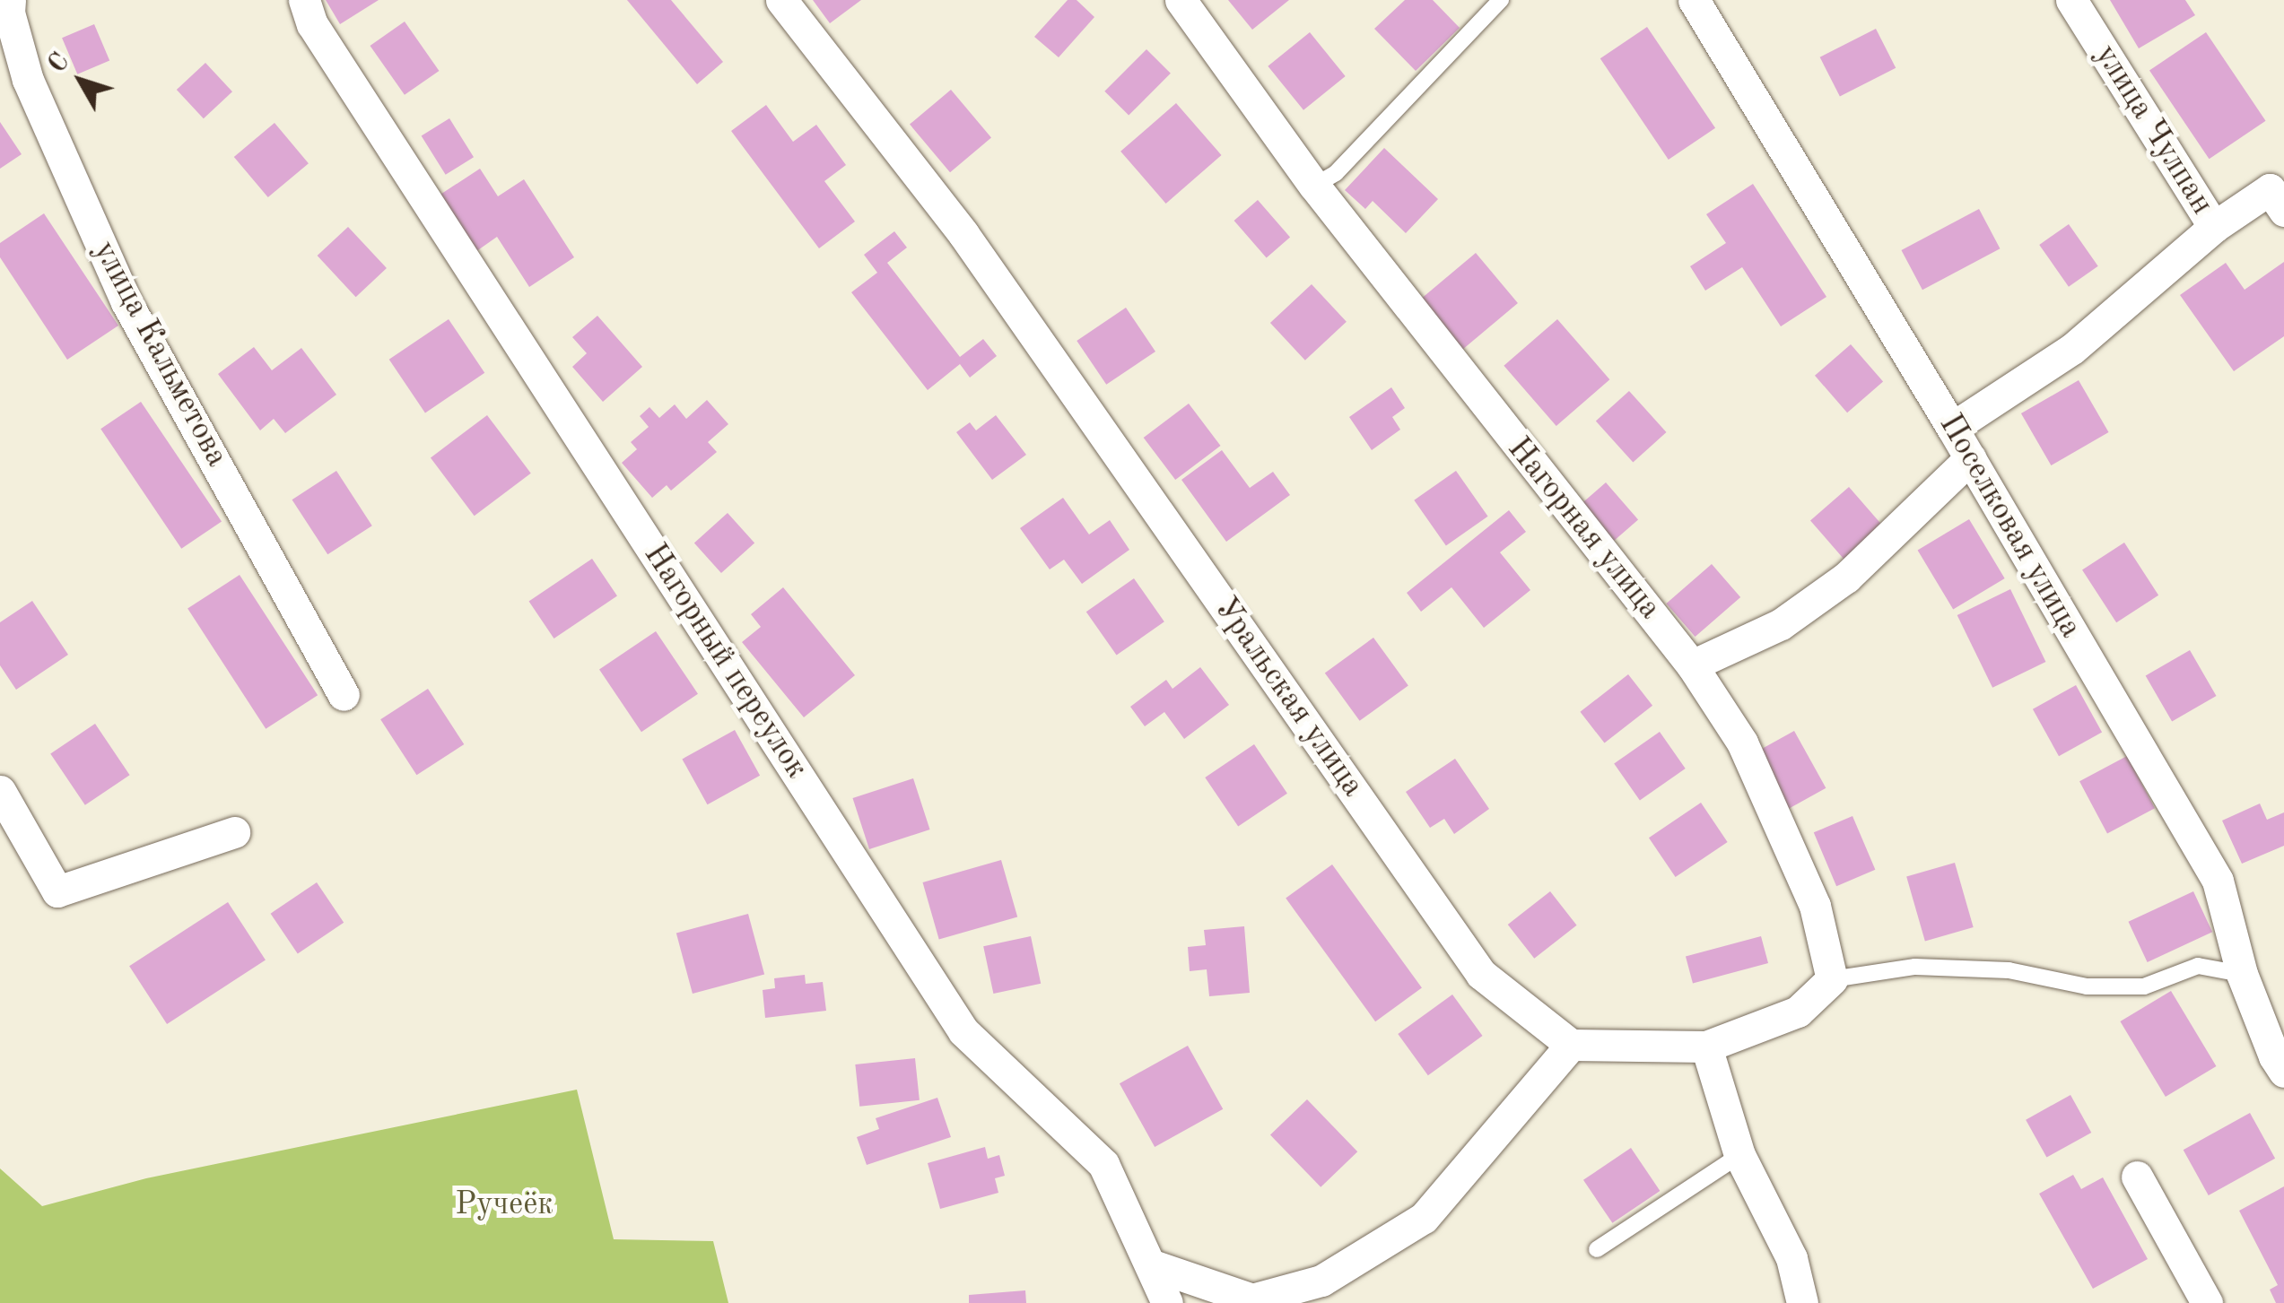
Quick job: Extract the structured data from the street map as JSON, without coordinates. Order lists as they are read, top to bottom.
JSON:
{
  "streets": {
    "street": [
      "улица Чулпан",
      "улица Кальметова",
      "Поселковая улица",
      "Нагорная улица",
      "Нагорный переулок",
      "Уральская улица"
    ]
  },
  "parks": ["Ручеёк"],
  "north": "top left"
}
